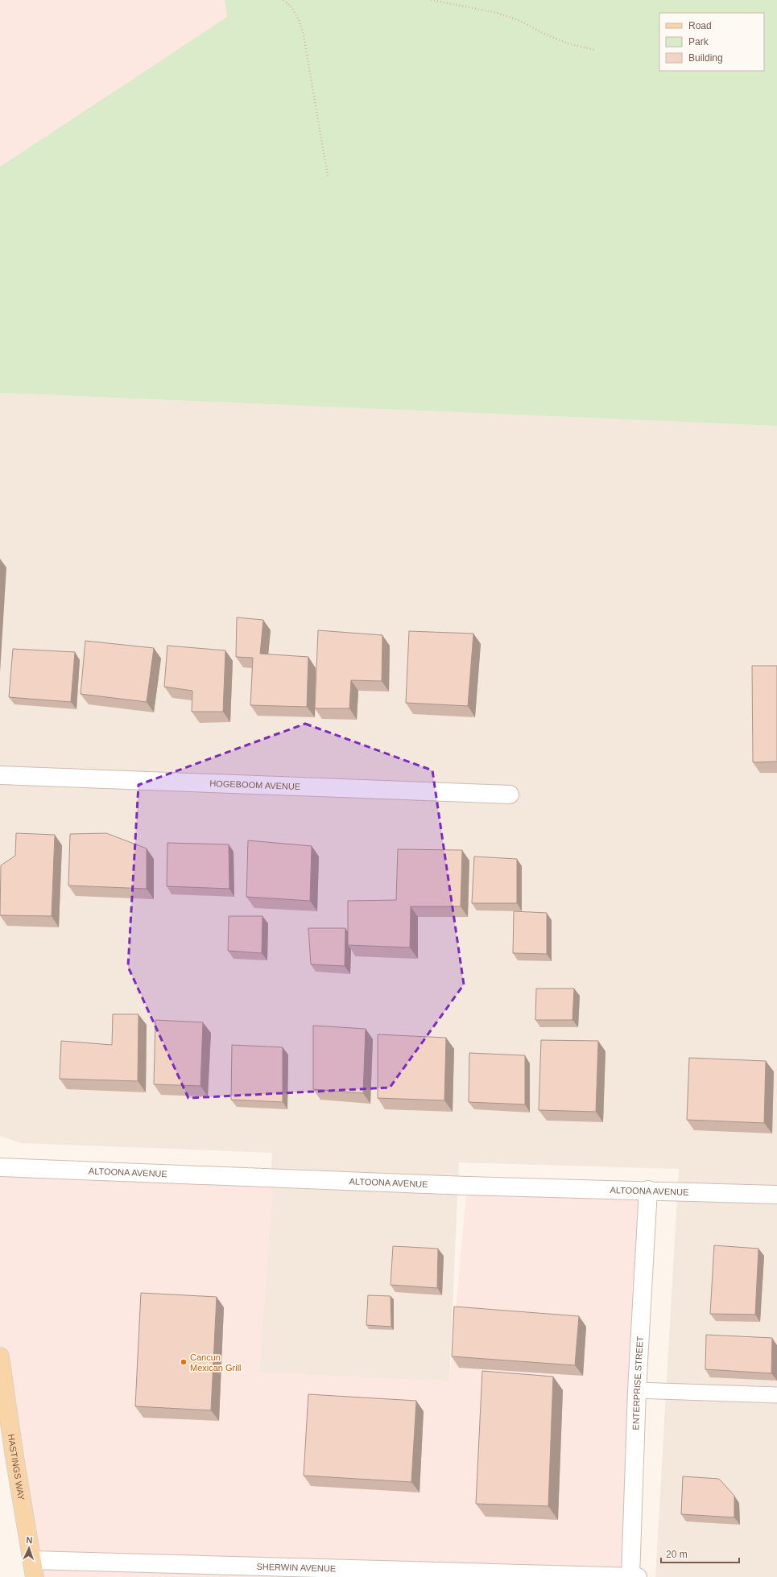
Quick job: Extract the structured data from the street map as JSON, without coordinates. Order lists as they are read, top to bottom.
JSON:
{
  "streets": {
    "main road": ["HASTINGS WAY"],
    "street": [
      "HOGEBOOM AVENUE",
      "ALTOONA AVENUE",
      "ENTERPRISE STREET",
      "SHERWIN AVENUE"
    ]
  },
  "crossings": [
    ["ALTOONA AVENUE", "ENTERPRISE STREET"],
    ["ENTERPRISE STREET", "SHERWIN AVENUE"],
    ["HASTINGS WAY", "SHERWIN AVENUE"]
  ],
  "places": ["Cancun Mexican Grill"],
  "legend": ["Road", "Park", "Building"],
  "scale_bar": "20 m",
  "north": "top"
}
